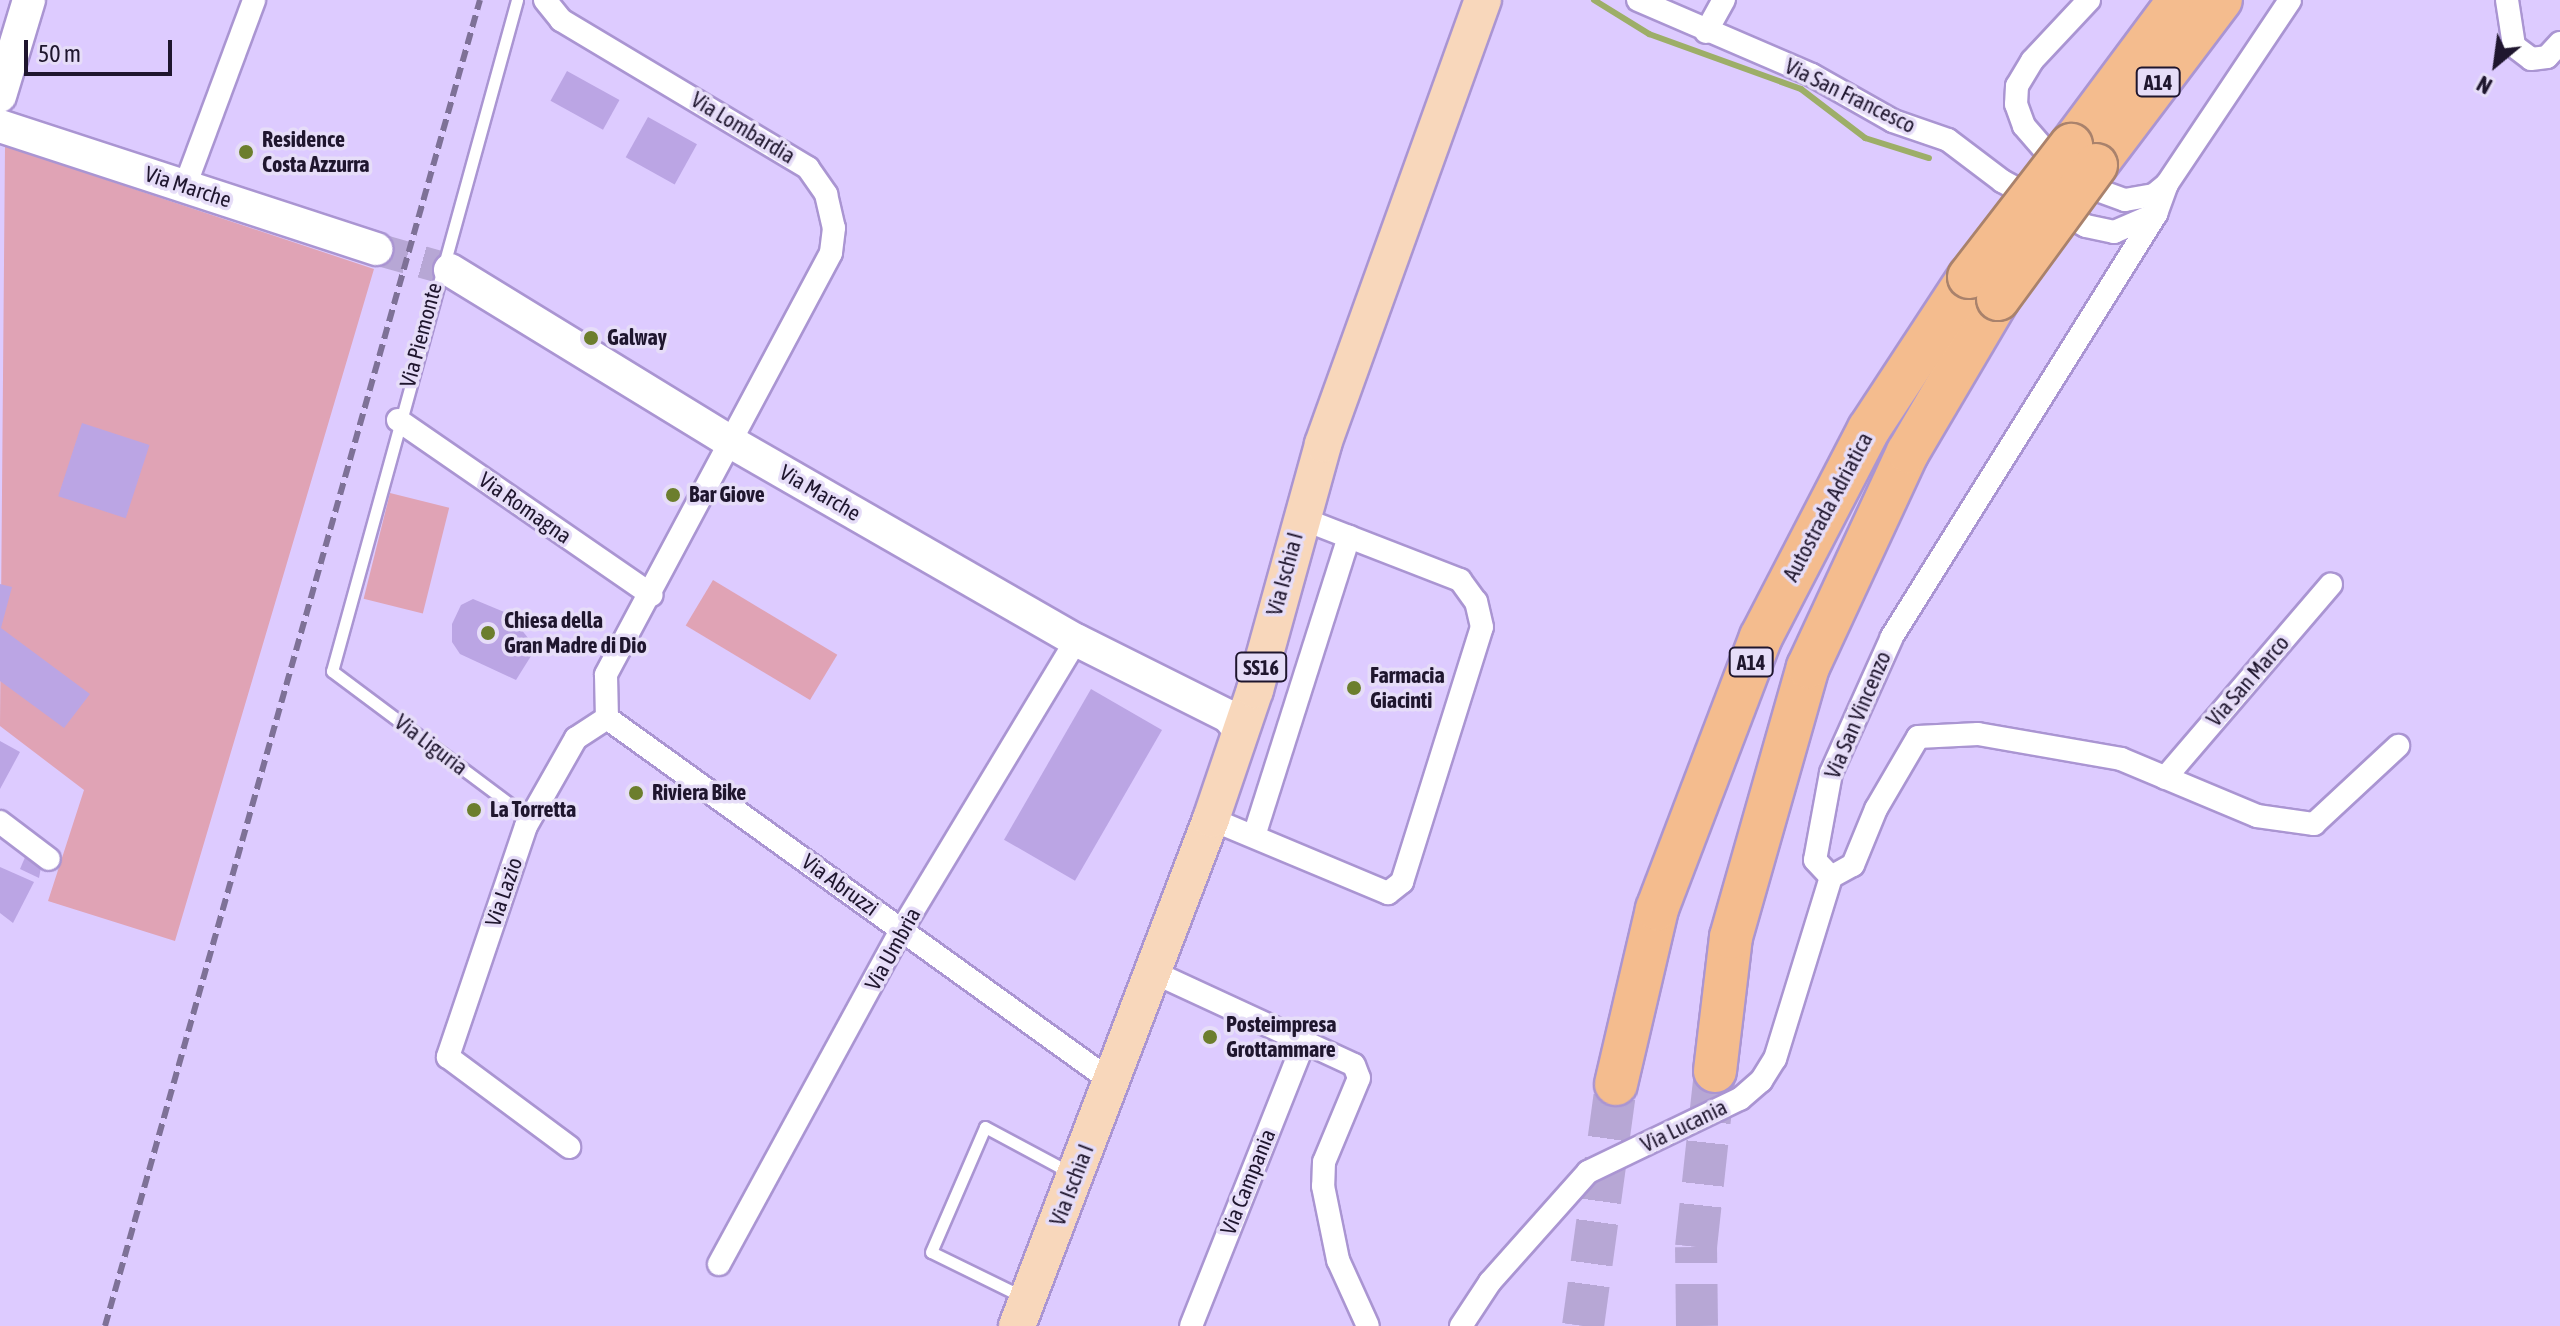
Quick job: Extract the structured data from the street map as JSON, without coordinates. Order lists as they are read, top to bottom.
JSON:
{
  "streets": {
    "highway": ["A14", "Autostrada Adriatica"],
    "main road": ["Via Ischia I", "SS16"],
    "street": [
      "Via San Francesco",
      "Via Lombardia",
      "Via Marche",
      "Via Romagna",
      "Via San Marco",
      "Via San Vincenzo",
      "Via Abruzzi",
      "Via Lazio",
      "Via Umbria",
      "Via Lucania",
      "Via Campania"
    ],
    "lane": ["Via Piemonte", "Via Liguria"]
  },
  "crossings": [
    ["Via San Francesco", "Via San Vincenzo"],
    ["Via Lombardia", "Via Marche"],
    ["Via Marche", "Via Ischia I"],
    ["Via Marche", "Via Umbria"],
    ["Via Piemonte", "Via Romagna"],
    ["Via Piemonte", "Via Liguria"],
    ["Via Ischia I", "Via Abruzzi"],
    ["Via San Vincenzo", "Via Lucania"],
    ["Via Liguria", "Via Lazio"],
    ["Via Abruzzi", "Via Lazio"],
    ["Via Abruzzi", "Via Umbria"]
  ],
  "places": [
    "Residence Costa Azzurra",
    "Galway",
    "Bar Giove",
    "Chiesa della Gran Madre di Dio",
    "Farmacia Giacinti",
    "Riviera Bike",
    "La Torretta",
    "Posteimpresa Grottammare"
  ],
  "scale_bar": "50 m",
  "north": "bottom left"
}
